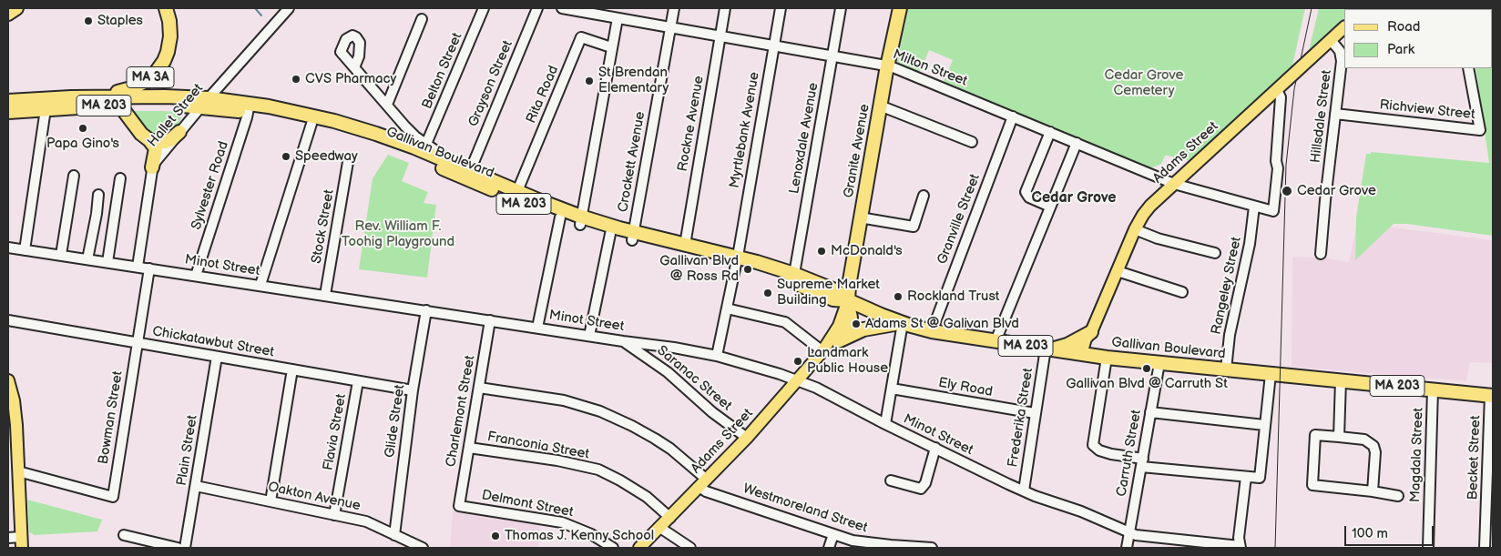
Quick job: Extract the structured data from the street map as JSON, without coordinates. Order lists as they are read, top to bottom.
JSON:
{
  "streets": {
    "highway": [
      "MA 3A",
      "MA 203",
      "Granite Avenue",
      "Gallivan Boulevard"
    ],
    "main road": ["Adams Street"],
    "street": [
      "Milton Street",
      "Belton Street",
      "Grayson Street",
      "Rita Road",
      "Richview Street",
      "Hallet Street",
      "Hillsdale Street",
      "Rockne Avenue",
      "Myrtlebank Avenue",
      "Lenoxdale Avenue",
      "Crockett Avenue",
      "Sylvester Road",
      "Granville Street",
      "Stock Street",
      "Minot Street",
      "Rangeley Street",
      "Chickatawbut Street",
      "Saranac Street",
      "Ely Road",
      "Charlemont Street",
      "Bowman Street",
      "Frederika Street",
      "Glide Street",
      "Flavia Street",
      "Franconia Street",
      "Plain Street",
      "Carruth Street",
      "Magdala Street",
      "Becket Street",
      "Oakton Avenue",
      "Delmont Street",
      "Westmoreland Street"
    ]
  },
  "crossings": [
    ["Milton Street", "Rockne Avenue"],
    ["Milton Street", "Myrtlebank Avenue"],
    ["Milton Street", "Lenoxdale Avenue"],
    ["Milton Street", "Granite Avenue"],
    ["Milton Street", "Adams Street"],
    ["Milton Street", "Crockett Avenue"],
    ["Milton Street", "Granville Street"],
    ["Milton Street", "Rangeley Street"],
    ["Belton Street", "Gallivan Boulevard"],
    ["MA 3A", "Gallivan Boulevard"],
    ["Grayson Street", "Gallivan Boulevard"],
    ["Rita Road", "Gallivan Boulevard"],
    ["Richview Street", "Hillsdale Street"],
    ["Hallet Street", "Gallivan Boulevard"],
    ["Hallet Street", "Minot Street"],
    ["Hillsdale Street", "Adams Street"],
    ["Rockne Avenue", "Gallivan Boulevard"],
    ["Myrtlebank Avenue", "Gallivan Boulevard"],
    ["Myrtlebank Avenue", "Minot Street"],
    ["Lenoxdale Avenue", "Gallivan Boulevard"],
    ["Granite Avenue", "Gallivan Boulevard"],
    ["Granite Avenue", "Adams Street"],
    ["Gallivan Boulevard", "Adams Street"],
    ["Gallivan Boulevard", "Crockett Avenue"],
    ["Gallivan Boulevard", "Sylvester Road"],
    ["Gallivan Boulevard", "Granville Street"],
    ["Gallivan Boulevard", "Rangeley Street"],
    ["Gallivan Boulevard", "Frederika Street"],
    ["Gallivan Boulevard", "Carruth Street"],
    ["Gallivan Boulevard", "Magdala Street"],
    ["Gallivan Boulevard", "Becket Street"],
    ["Adams Street", "Minot Street"],
    ["Adams Street", "Saranac Street"],
    ["Adams Street", "Franconia Street"],
    ["Adams Street", "Westmoreland Street"],
    ["Sylvester Road", "Minot Street"],
    ["Stock Street", "Minot Street"],
    ["Minot Street", "Saranac Street"],
    ["Minot Street", "Charlemont Street"],
    ["Minot Street", "Bowman Street"],
    ["Minot Street", "Frederika Street"],
    ["Minot Street", "Glide Street"],
    ["Minot Street", "Carruth Street"],
    ["Chickatawbut Street", "Bowman Street"],
    ["Chickatawbut Street", "Glide Street"],
    ["Chickatawbut Street", "Flavia Street"],
    ["Chickatawbut Street", "Plain Street"],
    ["Ely Road", "Frederika Street"],
    ["Charlemont Street", "Franconia Street"],
    ["Charlemont Street", "Delmont Street"],
    ["Charlemont Street", "Westmoreland Street"],
    ["Glide Street", "Oakton Avenue"],
    ["Flavia Street", "Oakton Avenue"],
    ["Plain Street", "Oakton Avenue"]
  ],
  "districts": ["Cedar Grove"],
  "parks": ["Cedar Grove Cemetery", "Rev. William F. Toohig Playground"],
  "places": [
    "Staples",
    "CVS Pharmacy",
    "St Brendan Elementary",
    "Papa Gino's",
    "Speedway",
    "Cedar Grove",
    "McDonald's",
    "Gallivan Blvd @ Ross Rd",
    "Supreme Market Building",
    "Rockland Trust",
    "Adams St @ Galivan Blvd",
    "Landmark Public House",
    "Gallivan Blvd @ Carruth St",
    "Thomas J. Kenny School"
  ],
  "legend": ["Road", "Park"],
  "scale_bar": "100 m"
}
